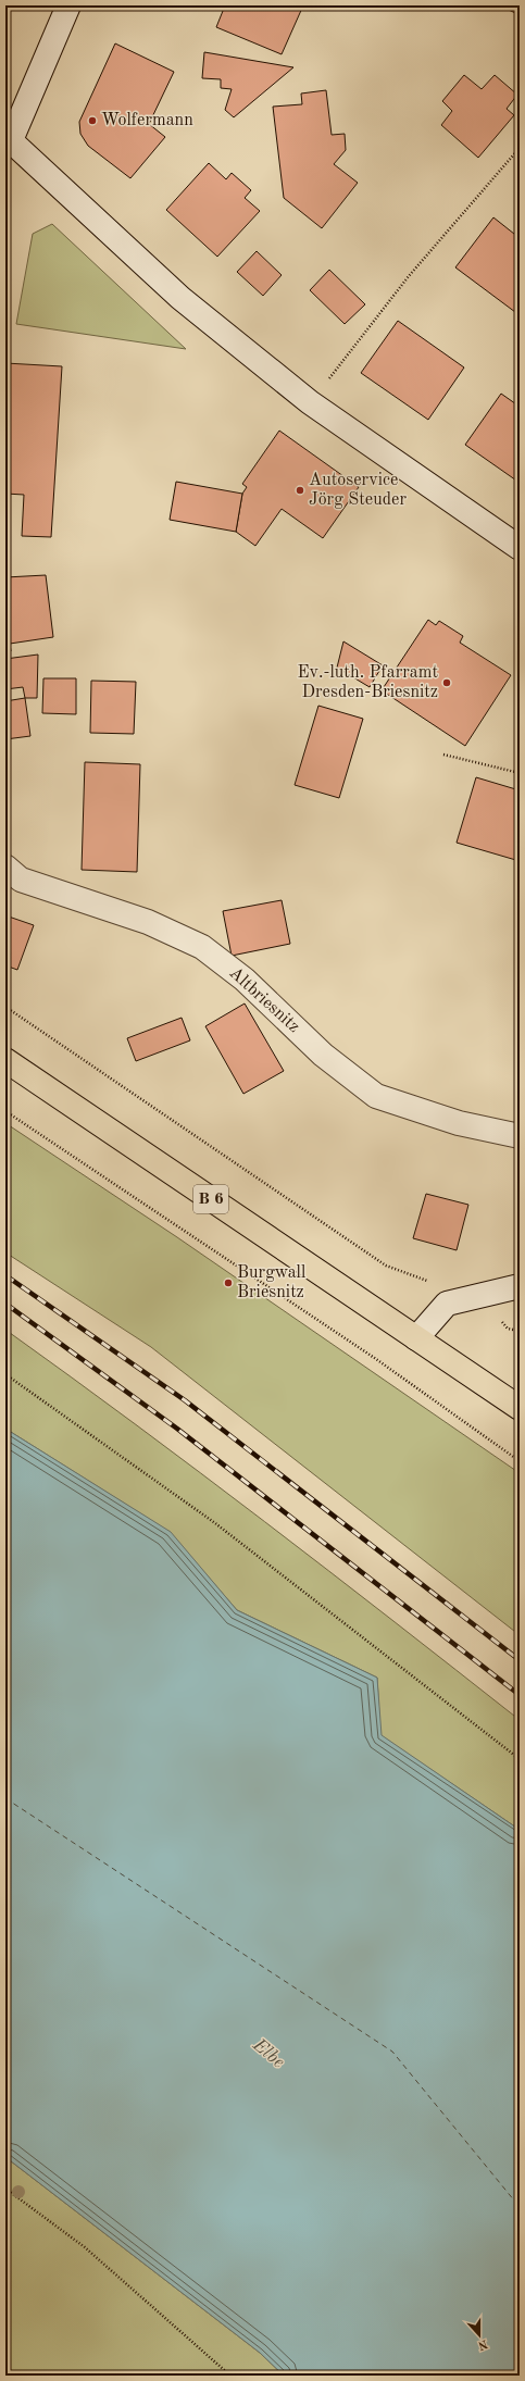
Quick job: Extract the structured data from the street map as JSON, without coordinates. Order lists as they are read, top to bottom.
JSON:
{
  "streets": {
    "main road": ["B 6"],
    "street": ["Altbriesnitz"]
  },
  "water": ["Elbe"],
  "places": [
    "Wolfermann",
    "Autoservice Jörg Steuder",
    "Ev.-luth. Pfarramt Dresden-Briesnitz",
    "Burgwall Briesnitz"
  ],
  "north": "bottom"
}
